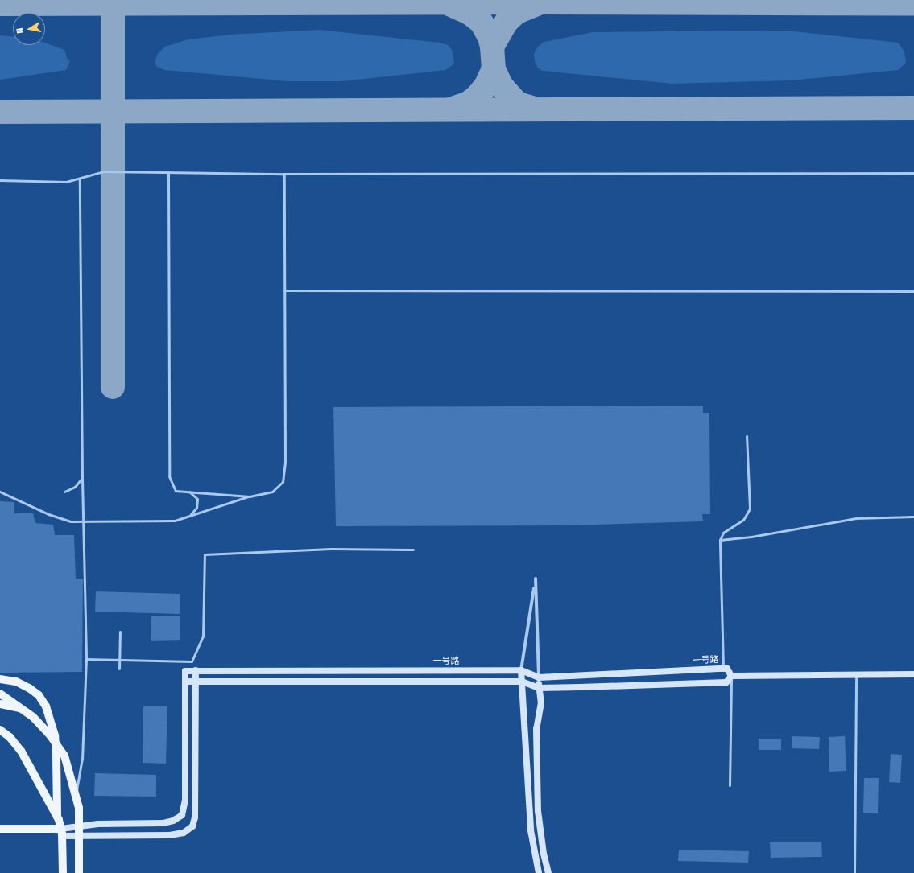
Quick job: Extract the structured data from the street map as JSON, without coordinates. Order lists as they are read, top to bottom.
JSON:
{
  "streets": {
    "main road": ["一号路"]
  },
  "north": "left"
}
